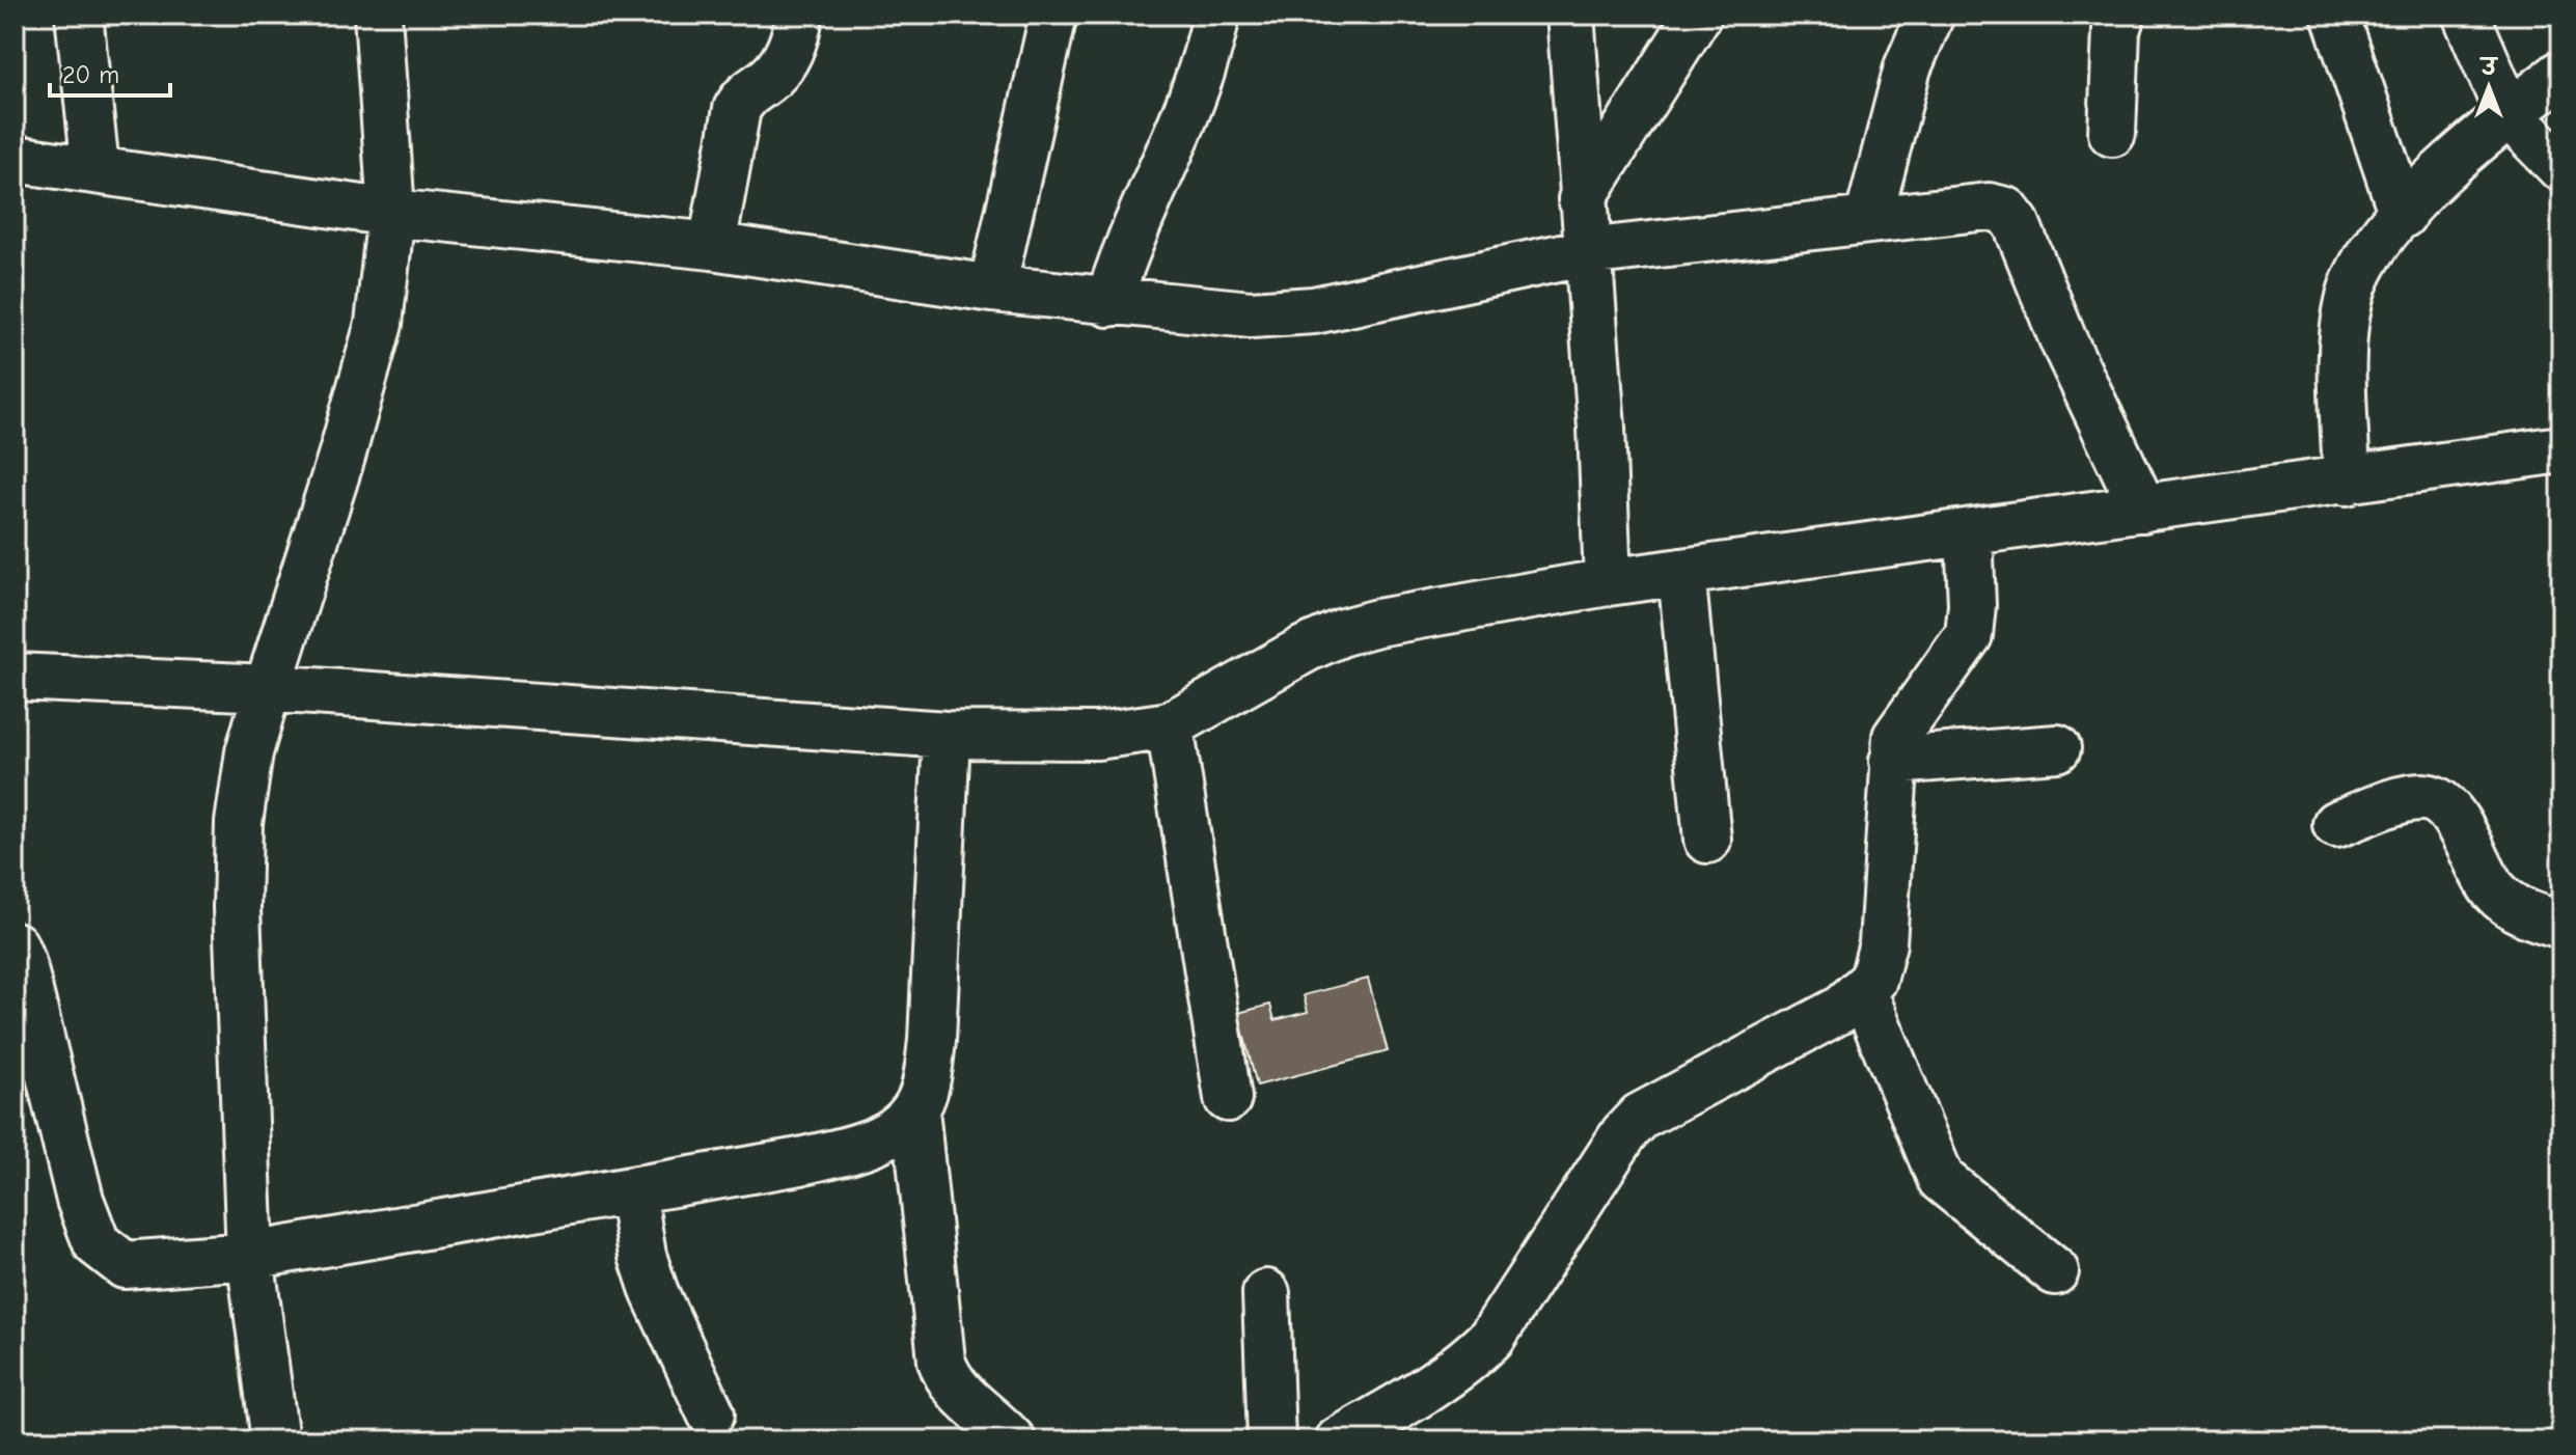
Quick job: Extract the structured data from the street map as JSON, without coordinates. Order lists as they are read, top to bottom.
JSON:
{
  "scale_bar": "20 m",
  "north": "top"
}
